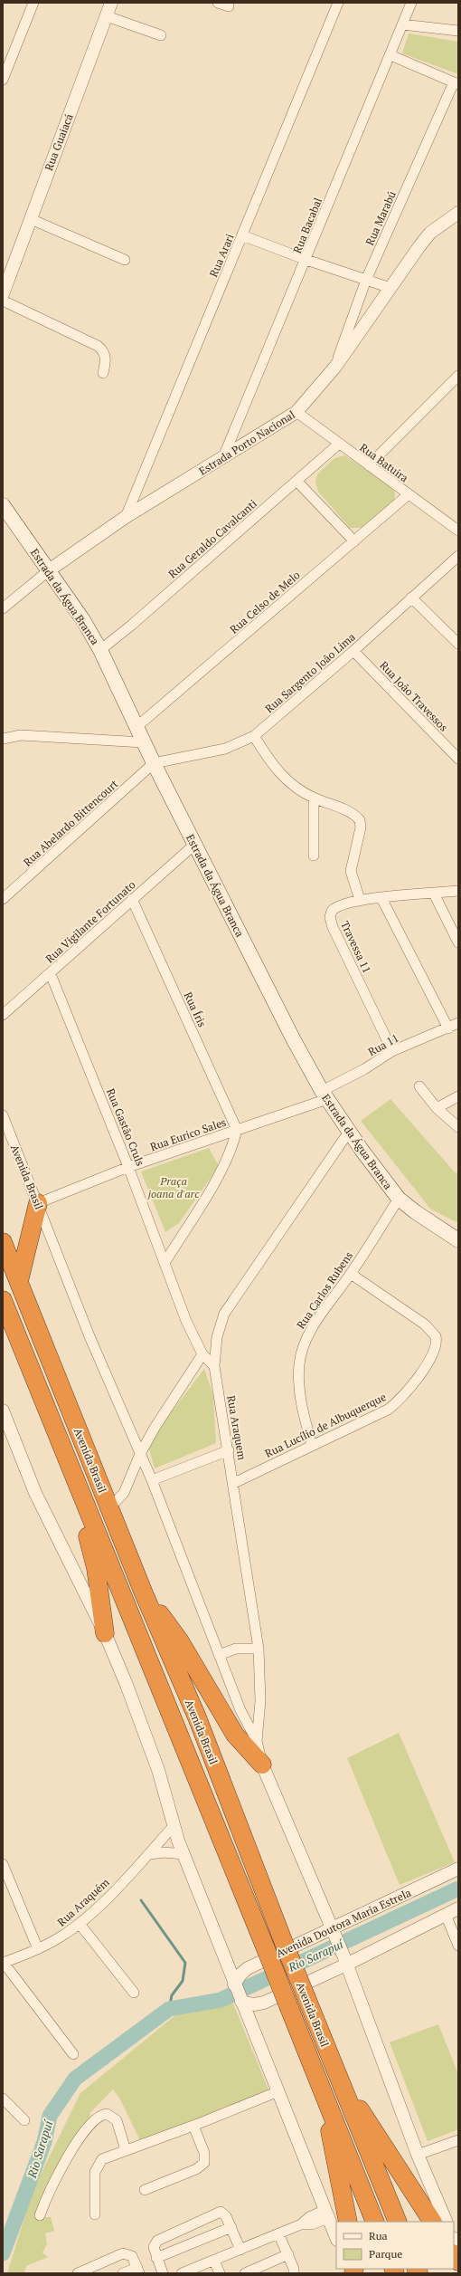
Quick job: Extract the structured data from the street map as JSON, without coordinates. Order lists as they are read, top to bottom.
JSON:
{
  "streets": {
    "highway": ["Avenida Brasil"],
    "main road": ["Estrada da Água Branca"],
    "street": [
      "Rua Guaiacá",
      "Rua Marabú",
      "Rua Bacabal",
      "Rua Arari",
      "Estrada Porto Nacional",
      "Rua Batuira",
      "Rua Geraldo Cavalcanti",
      "Rua Celso de Melo",
      "Rua Sargento João Lima",
      "Rua João Travessos",
      "Rua Abelardo Bittencourt",
      "Rua Vigilante Fortunato",
      "Travessa 11",
      "Rua Íris",
      "Rua 11",
      "Rua Gastão Cruls",
      "Rua Eurico Sales",
      "Rua Carlos Rubens",
      "Rua Lucílio de Albuquerque",
      "Rua Araquem",
      "Rua Araquém",
      "Avenida Doutora Maria Estrela"
    ]
  },
  "crossings": [
    ["Rua Marabú", "Estrada Porto Nacional"],
    ["Rua Bacabal", "Estrada Porto Nacional"],
    ["Rua Arari", "Estrada Porto Nacional"],
    ["Estrada Porto Nacional", "Rua Batuira"],
    ["Estrada Porto Nacional", "Estrada da Água Branca"],
    ["Rua Batuira", "Rua Geraldo Cavalcanti"],
    ["Rua Batuira", "Rua Celso de Melo"],
    ["Rua Geraldo Cavalcanti", "Estrada da Água Branca"],
    ["Estrada da Água Branca", "Rua Celso de Melo"],
    ["Estrada da Água Branca", "Rua Sargento João Lima"],
    ["Estrada da Água Branca", "Rua Abelardo Bittencourt"],
    ["Estrada da Água Branca", "Rua Vigilante Fortunato"],
    ["Estrada da Água Branca", "Rua 11"],
    ["Estrada da Água Branca", "Rua Eurico Sales"],
    ["Estrada da Água Branca", "Rua Carlos Rubens"],
    ["Estrada da Água Branca", "Rua Araquem"],
    ["Rua Sargento João Lima", "Rua João Travessos"],
    ["Rua Sargento João Lima", "Rua Abelardo Bittencourt"],
    ["Rua Vigilante Fortunato", "Rua Íris"],
    ["Rua Vigilante Fortunato", "Rua Gastão Cruls"],
    ["Travessa 11", "Rua 11"],
    ["Rua Íris", "Rua Eurico Sales"],
    ["Rua 11", "Rua Eurico Sales"],
    ["Rua Gastão Cruls", "Rua Eurico Sales"],
    ["Rua Gastão Cruls", "Rua Araquem"],
    ["Rua Eurico Sales", "Avenida Brasil"],
    ["Avenida Brasil", "Rua Araquem"],
    ["Rua Carlos Rubens", "Rua Lucílio de Albuquerque"],
    ["Rua Lucílio de Albuquerque", "Rua Araquem"]
  ],
  "water": ["Rio Sarapuí"],
  "parks": ["Praça joana d'arc"],
  "legend": ["Rua", "Parque"]
}
